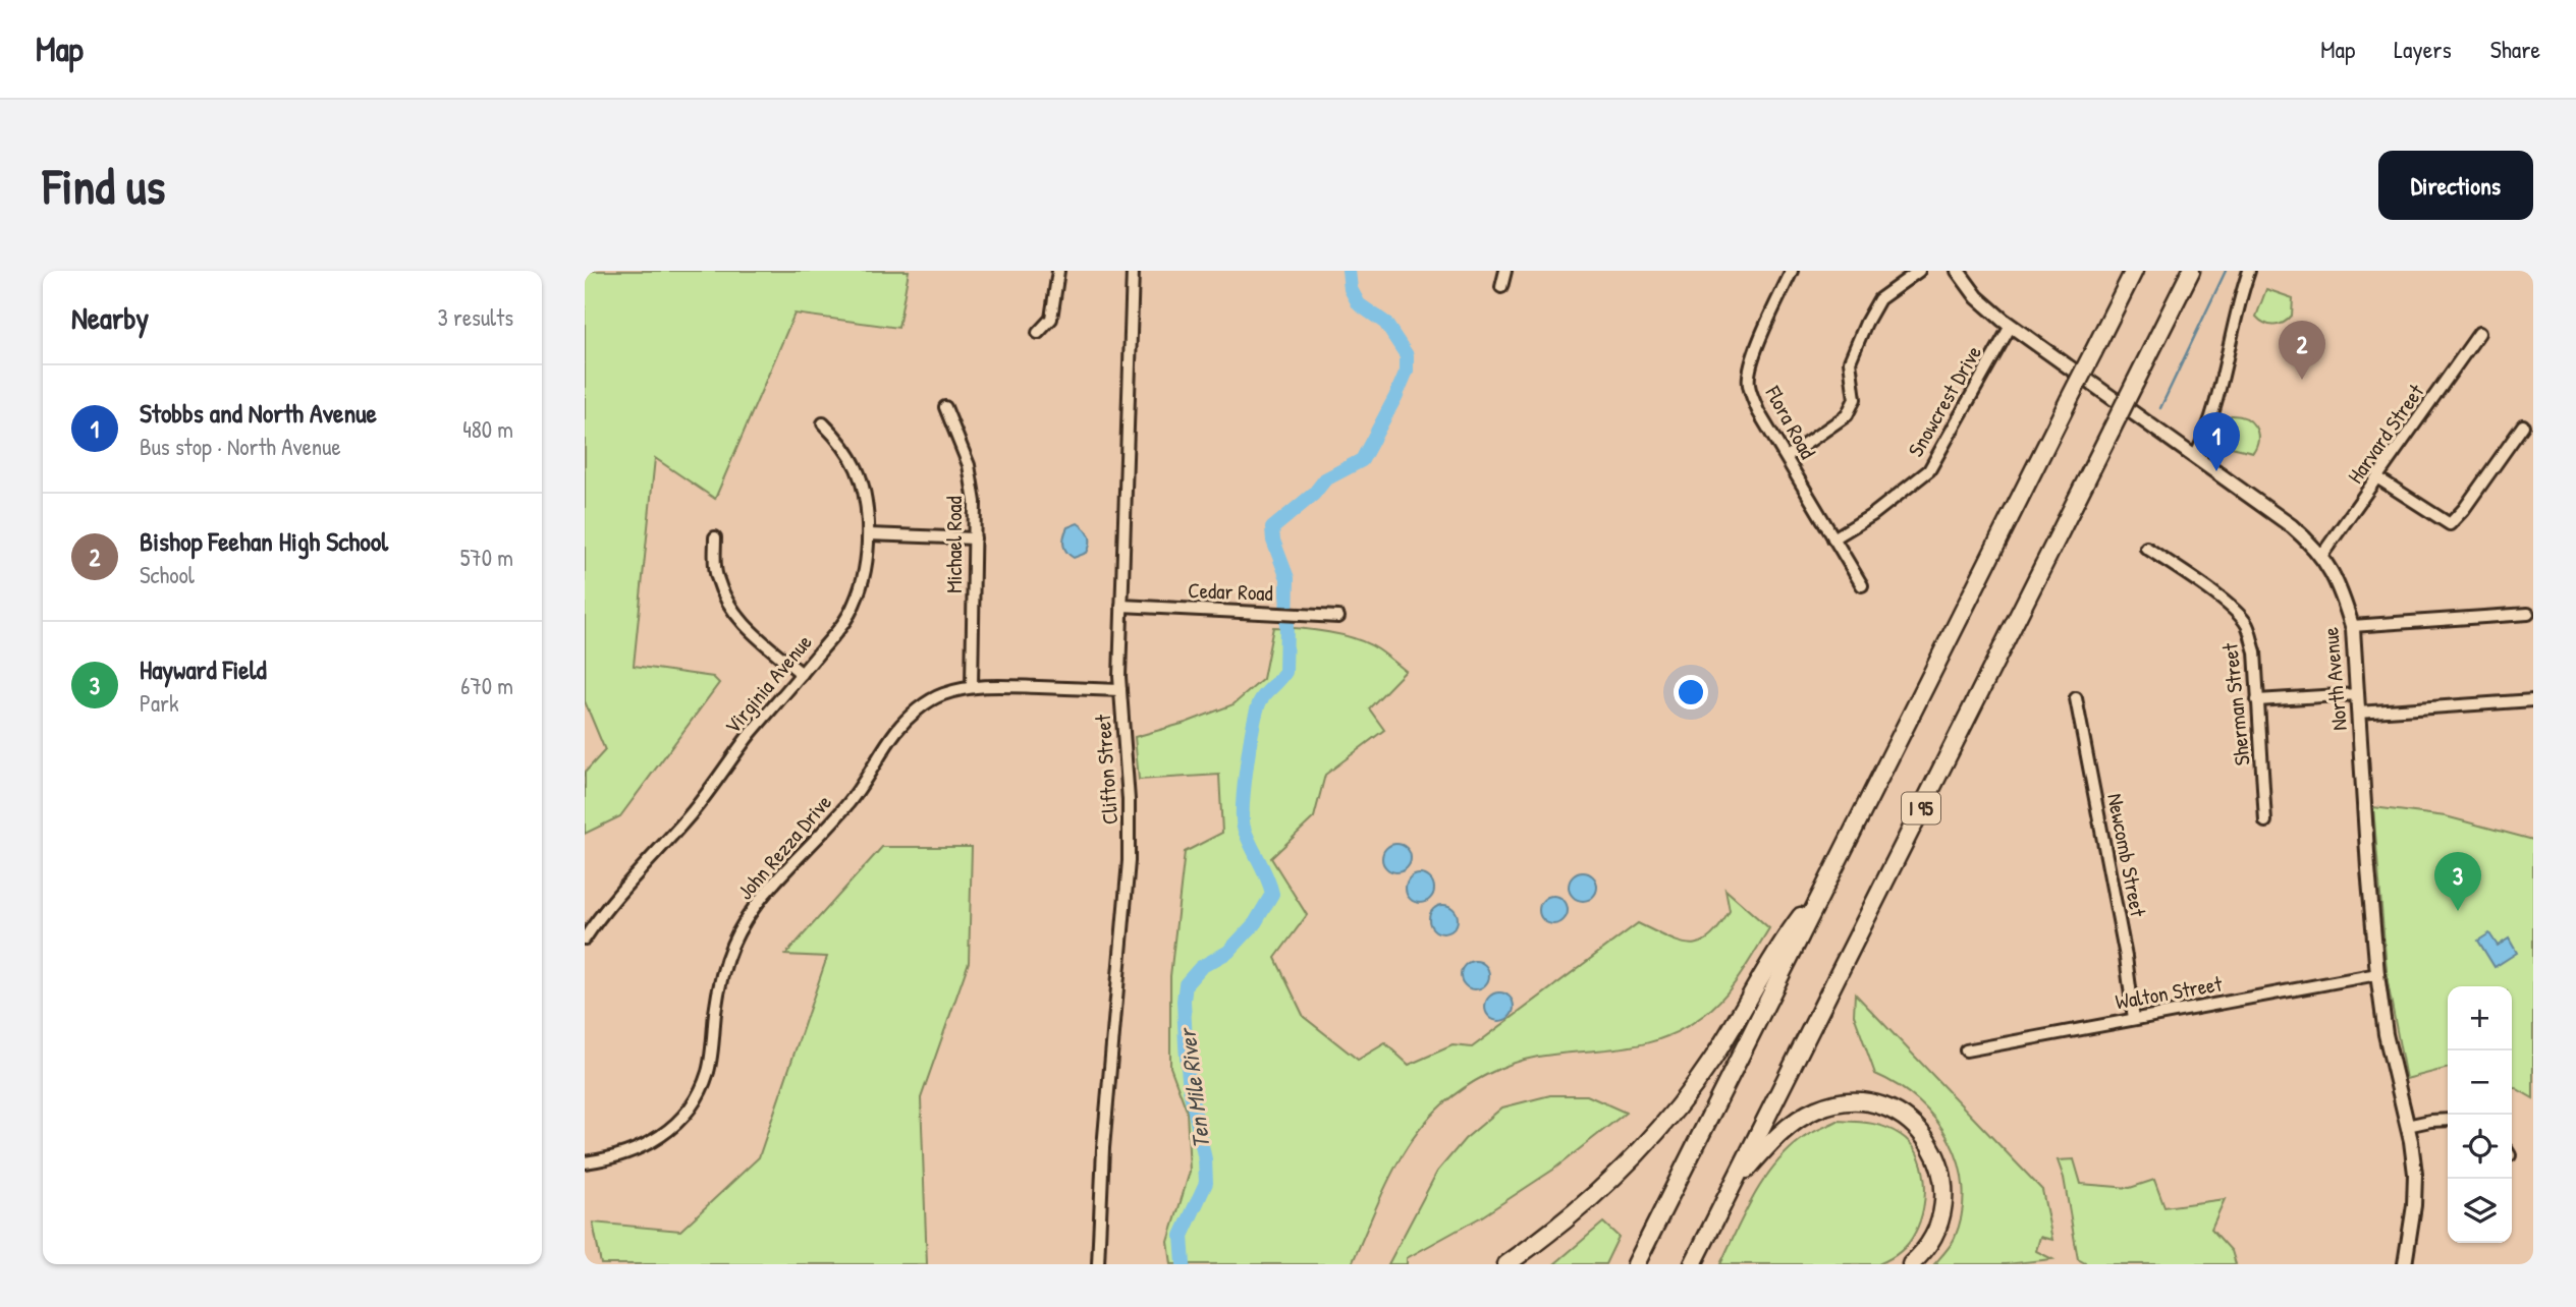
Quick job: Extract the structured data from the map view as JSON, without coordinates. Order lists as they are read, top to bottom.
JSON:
{
  "streets": {
    "highway": ["I 95"],
    "main road": ["North Avenue"],
    "street": [
      "Snowcrest Drive",
      "Flora Road",
      "Harvard Street",
      "Michael Road",
      "Cedar Road",
      "Virginia Avenue",
      "Sherman Street",
      "Clifton Street",
      "John Rezza Drive",
      "Newcomb Street",
      "Walton Street"
    ]
  },
  "crossings": [
    ["Snowcrest Drive", "Flora Road"],
    ["Snowcrest Drive", "North Avenue"],
    ["Harvard Street", "North Avenue"],
    ["Michael Road", "John Rezza Drive"],
    ["Cedar Road", "Clifton Street"],
    ["North Avenue", "Walton Street"],
    ["Clifton Street", "John Rezza Drive"],
    ["Newcomb Street", "Walton Street"]
  ],
  "water": ["Ten Mile River"],
  "page": {
    "header": "Map",
    "nav": ["Map", "Layers", "Share"],
    "buttons": "Directions",
    "title": "Find us",
    "heading": ["Nearby", "3 results"],
    "pins": ["2", "1", "3"],
    "list": [
      {
        "mark": "1",
        "name": "Stobbs and North Avenue",
        "note": "Bus stop · North Avenue",
        "value": "480 m"
      },
      {
        "mark": "2",
        "name": "Bishop Feehan High School",
        "note": "School",
        "value": "570 m"
      },
      {
        "mark": "3",
        "name": "Hayward Field",
        "note": "Park",
        "value": "670 m"
      }
    ],
    "map_buttons": ["+", "−"]
  }
}
